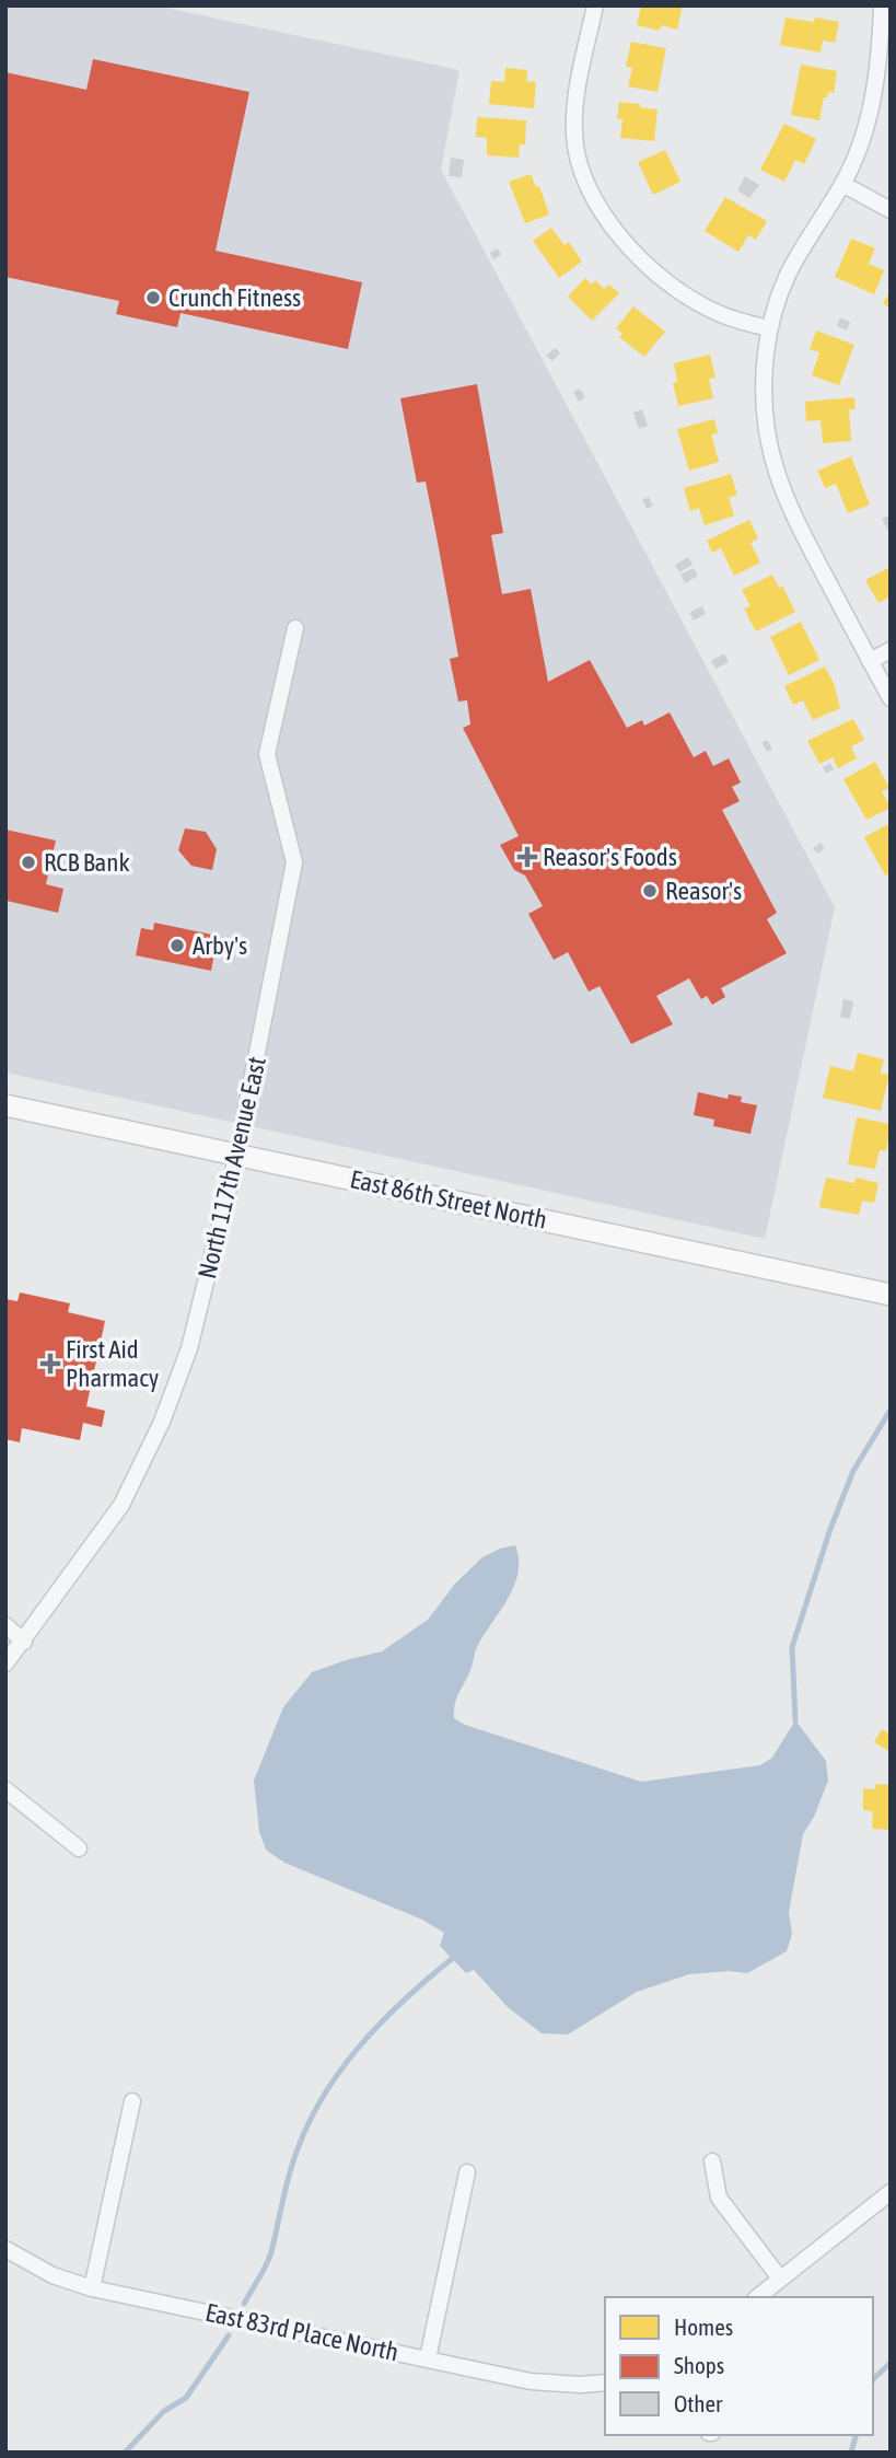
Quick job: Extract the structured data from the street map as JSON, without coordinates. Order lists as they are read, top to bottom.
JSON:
{
  "streets": {
    "main road": ["East 86th Street North"],
    "street": ["North 117th Avenue East", "East 83rd Place North"]
  },
  "crossings": [
    ["North 117th Avenue East", "East 86th Street North"]
  ],
  "places": {
    "other": [
      "Crunch Fitness",
      "RCB Bank",
      "Reasor's",
      "Arby's"
    ],
    "health": ["Reasor's Foods", "First Aid Pharmacy"]
  },
  "legend": ["Homes", "Shops", "Other"]
}
